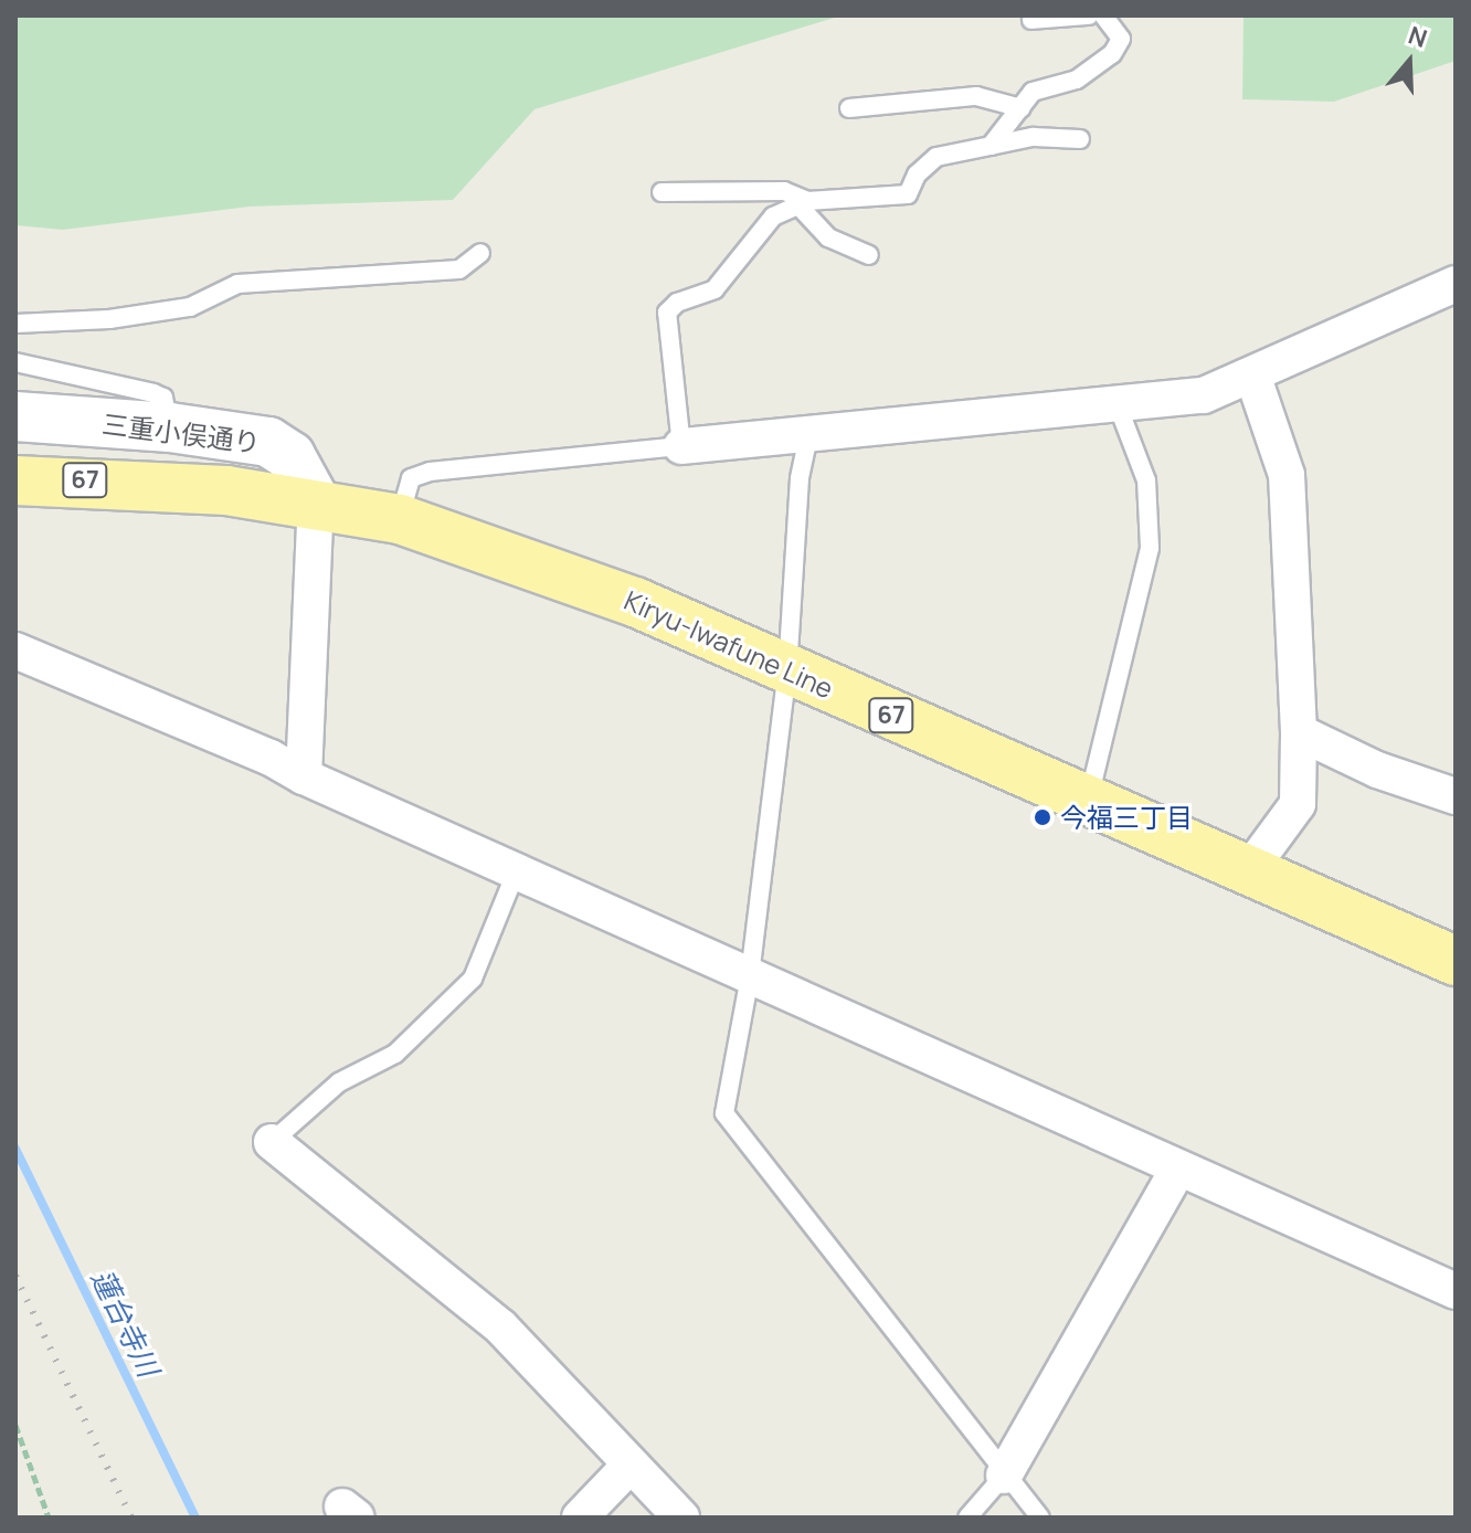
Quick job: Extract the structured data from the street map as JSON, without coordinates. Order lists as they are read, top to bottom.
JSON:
{
  "streets": {
    "main road": ["三重小俣通り", "67", "Kiryu-Iwafune Line"]
  },
  "crossings": [
    ["三重小俣通り", "Kiryu-Iwafune Line"]
  ],
  "water": ["蓮台寺川"],
  "places": ["今福三丁目"],
  "north": "top"
}
